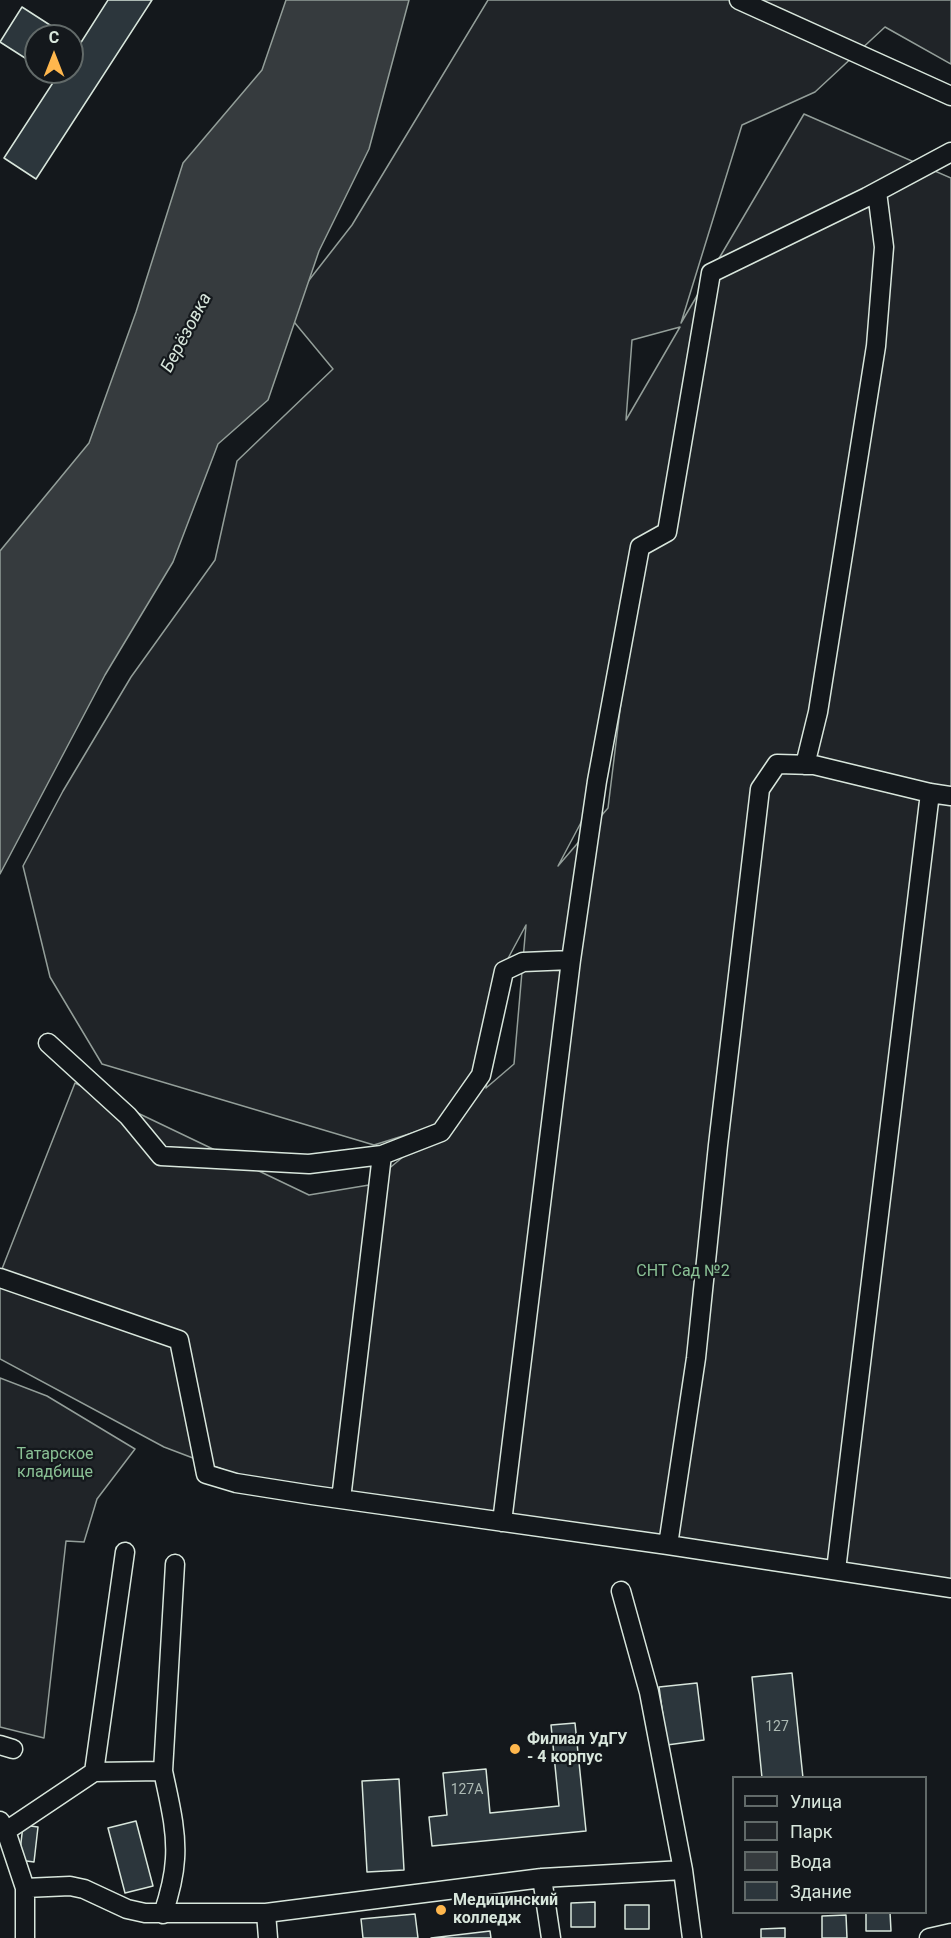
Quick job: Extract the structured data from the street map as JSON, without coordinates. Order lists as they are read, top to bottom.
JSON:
{
  "water": ["Берёзовка"],
  "parks": ["СНТ Сад №2", "Татарское кладбище"],
  "places": ["Филиал УдГУ - 4 корпус", "Медицинский колледж"],
  "house_numbers": ["127", "127А"],
  "legend": [
    "Улица",
    "Парк",
    "Вода",
    "Здание"
  ],
  "north": "top"
}
